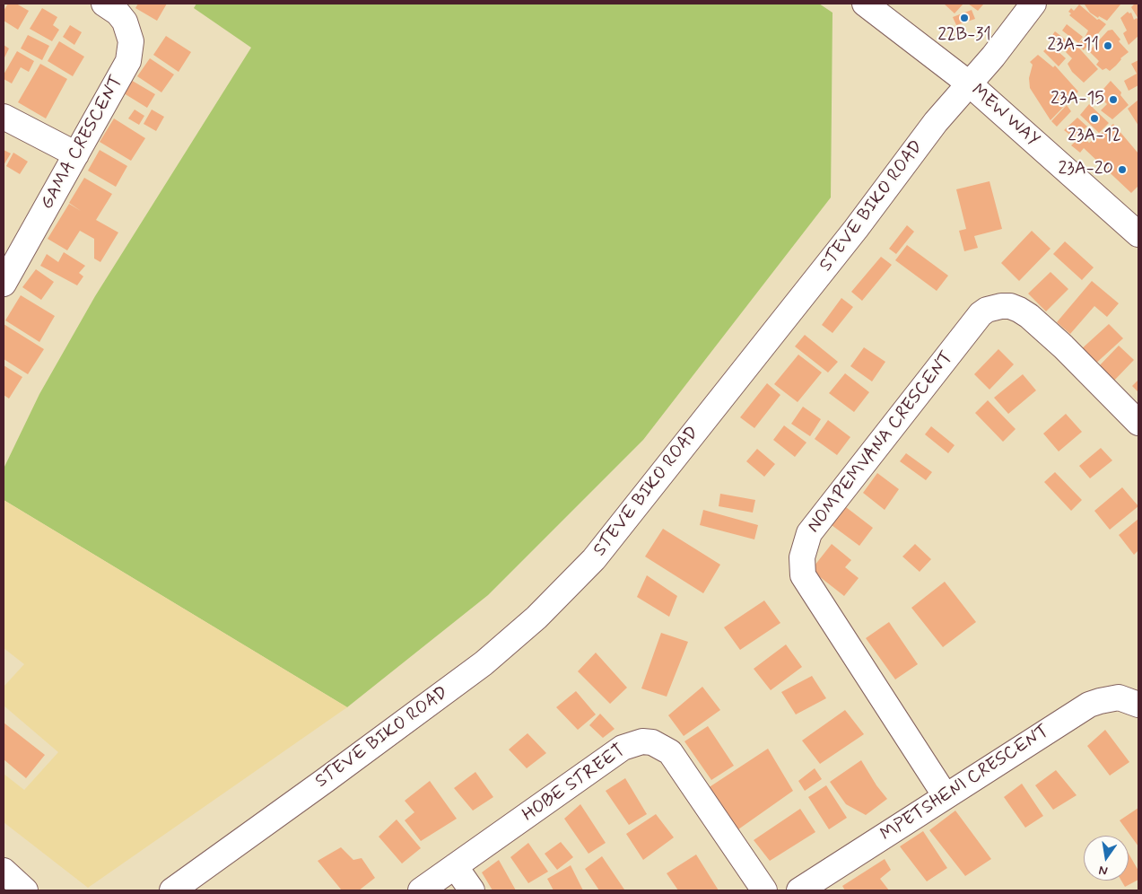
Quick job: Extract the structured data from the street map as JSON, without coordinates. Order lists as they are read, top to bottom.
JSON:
{
  "streets": {
    "street": [
      "MEW WAY",
      "GAMA CRESCENT",
      "STEVE BIKO ROAD",
      "NOMPEMVANA CRESCENT",
      "HOBE STREET",
      "MPETSHENI CRESCENT"
    ]
  },
  "crossings": [
    ["MEW WAY", "STEVE BIKO ROAD"],
    ["NOMPEMVANA CRESCENT", "MPETSHENI CRESCENT"]
  ],
  "places": [
    "22B-31",
    "23A-11",
    "23A-15",
    "23A-12",
    "23A-20"
  ],
  "north": "bottom"
}
